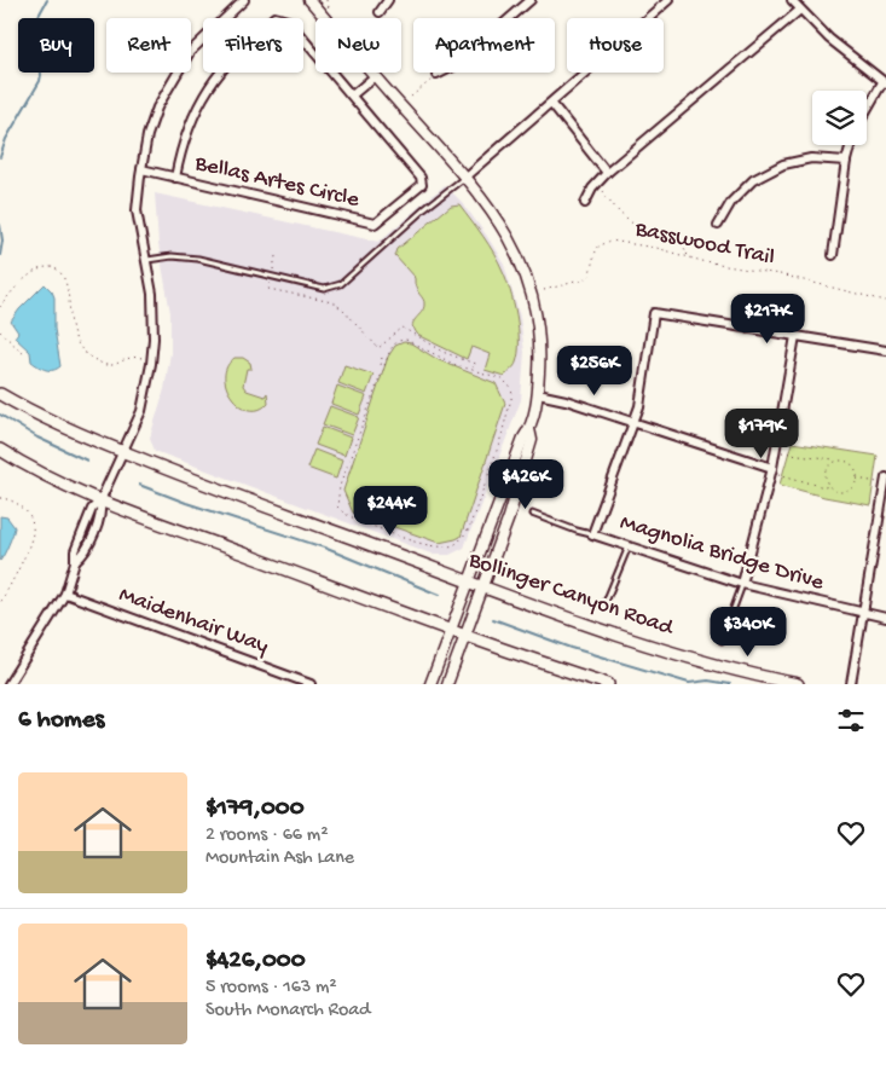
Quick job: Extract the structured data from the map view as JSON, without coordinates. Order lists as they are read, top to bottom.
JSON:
{
  "streets": {
    "main road": ["Bollinger Canyon Road"],
    "street": ["Bellas Artes Circle", "Magnolia Bridge Drive", "Maidenhair Way"],
    "path": ["Basswood Trail"]
  },
  "page": {
    "chip": [
      "Buy",
      "Rent",
      "Filters",
      "New",
      "Apartment",
      "House"
    ],
    "price": [
      "$217K",
      "$256K",
      "$179K",
      "$426K",
      "$244K",
      "$340K"
    ],
    "heading": "6 homes",
    "list": [
      {
        "name": "$179,000",
        "note": "2 rooms · 66 m² · Mountain Ash Lane"
      },
      {
        "name": "$426,000",
        "note": "5 rooms · 163 m² · South Monarch Road"
      }
    ]
  }
}
